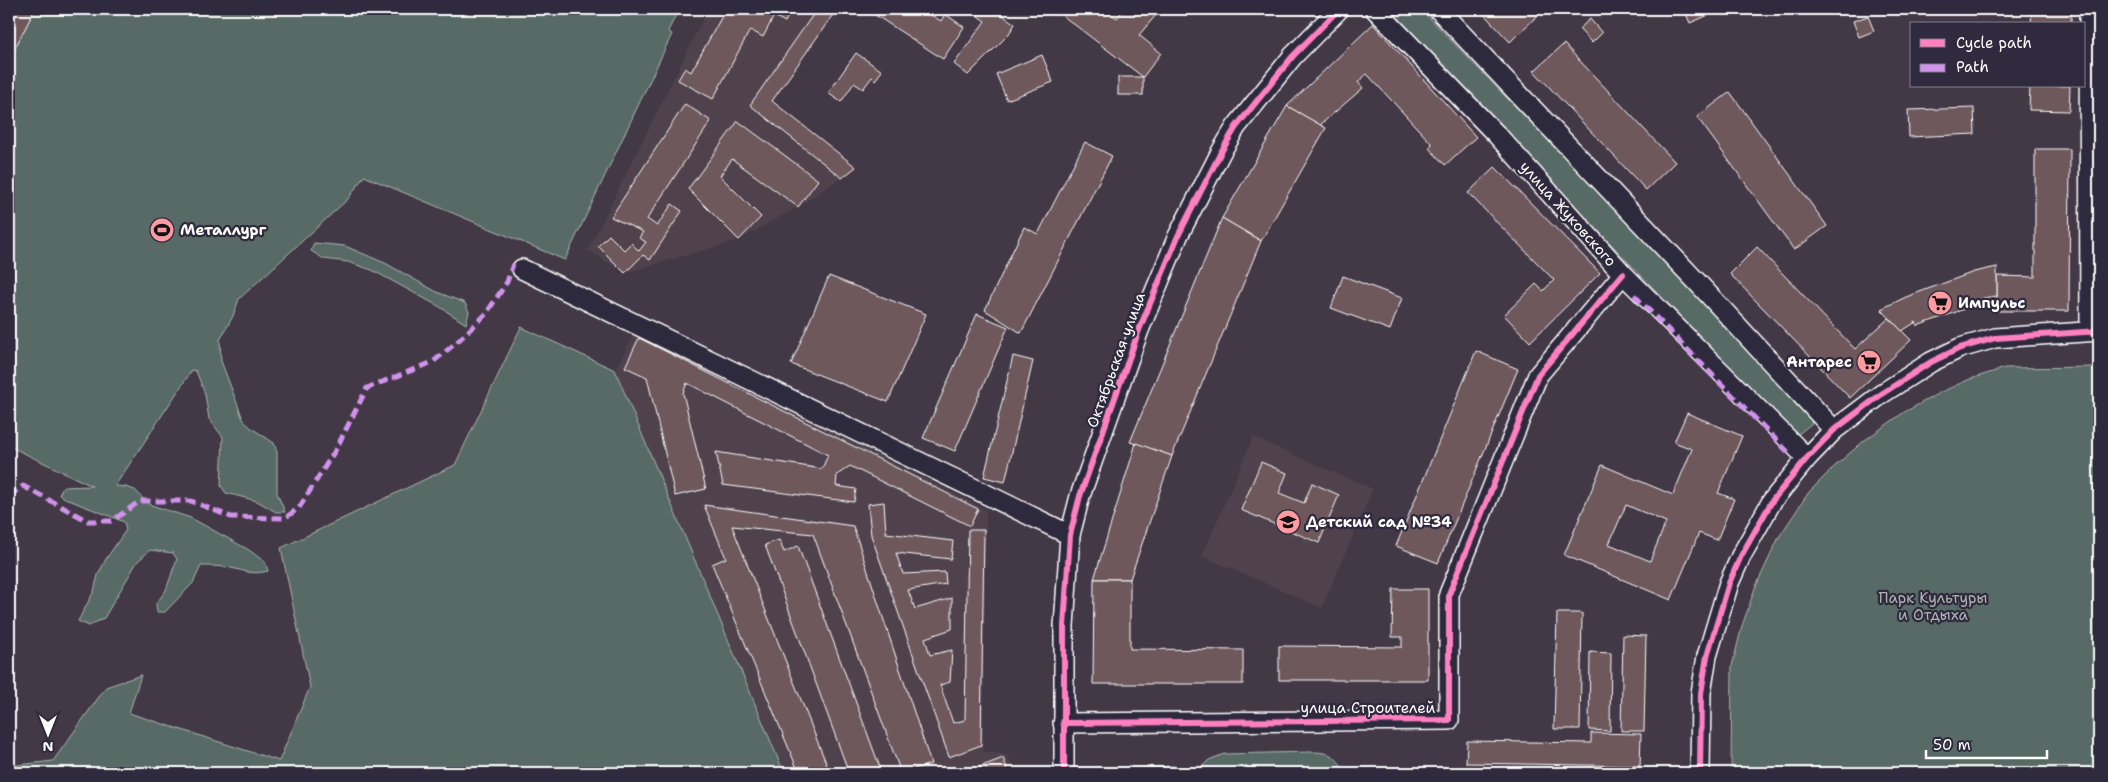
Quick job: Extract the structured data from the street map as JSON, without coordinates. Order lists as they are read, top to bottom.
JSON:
{
  "streets": {
    "street": ["улица Жуковского", "Октябрьская улица", "улица Строителей"]
  },
  "crossings": [
    ["улица Жуковского", "улица Строителей"],
    ["Октябрьская улица", "улица Строителей"]
  ],
  "parks": ["Парк Культуры и Отдыха"],
  "places": {
    "sports": ["Металлург"],
    "supermarket": ["Импульс", "Антарес"],
    "school or university": ["Детский сад №34"]
  },
  "legend": ["Cycle path", "Path"],
  "scale_bar": "50 m",
  "north": "bottom"
}
